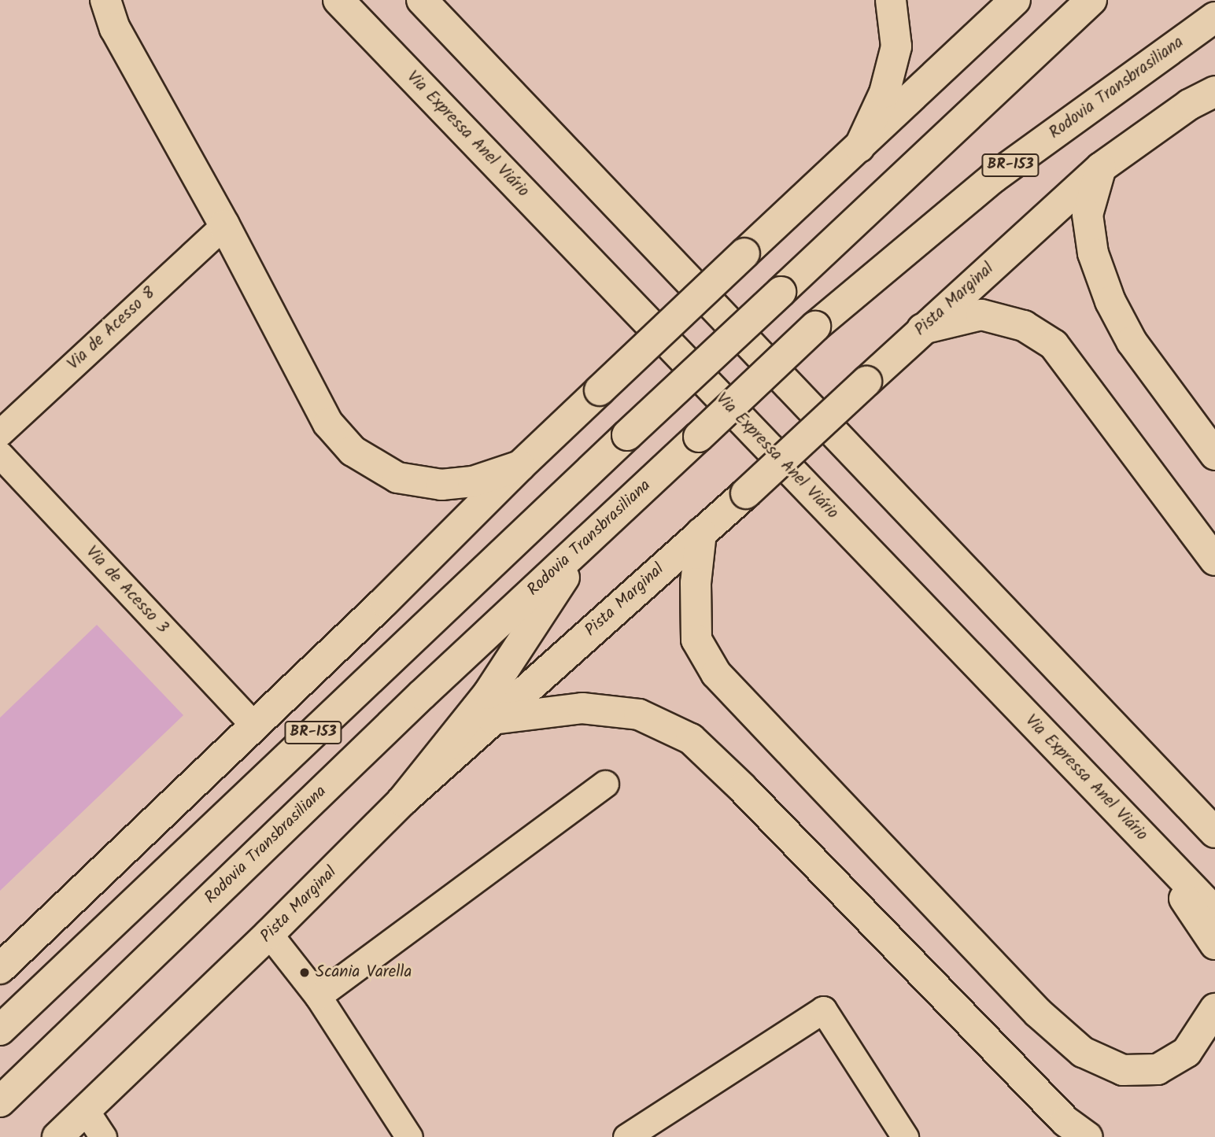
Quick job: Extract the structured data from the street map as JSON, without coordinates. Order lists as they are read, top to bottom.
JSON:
{
  "streets": {
    "main road": [
      "Rodovia Transbrasiliana",
      "Via Expressa Anel Viário",
      "BR-153",
      "Pista Marginal"
    ],
    "street": ["Via de Acesso 8", "Via de Acesso 3"]
  },
  "places": ["Scania Varella"]
}
